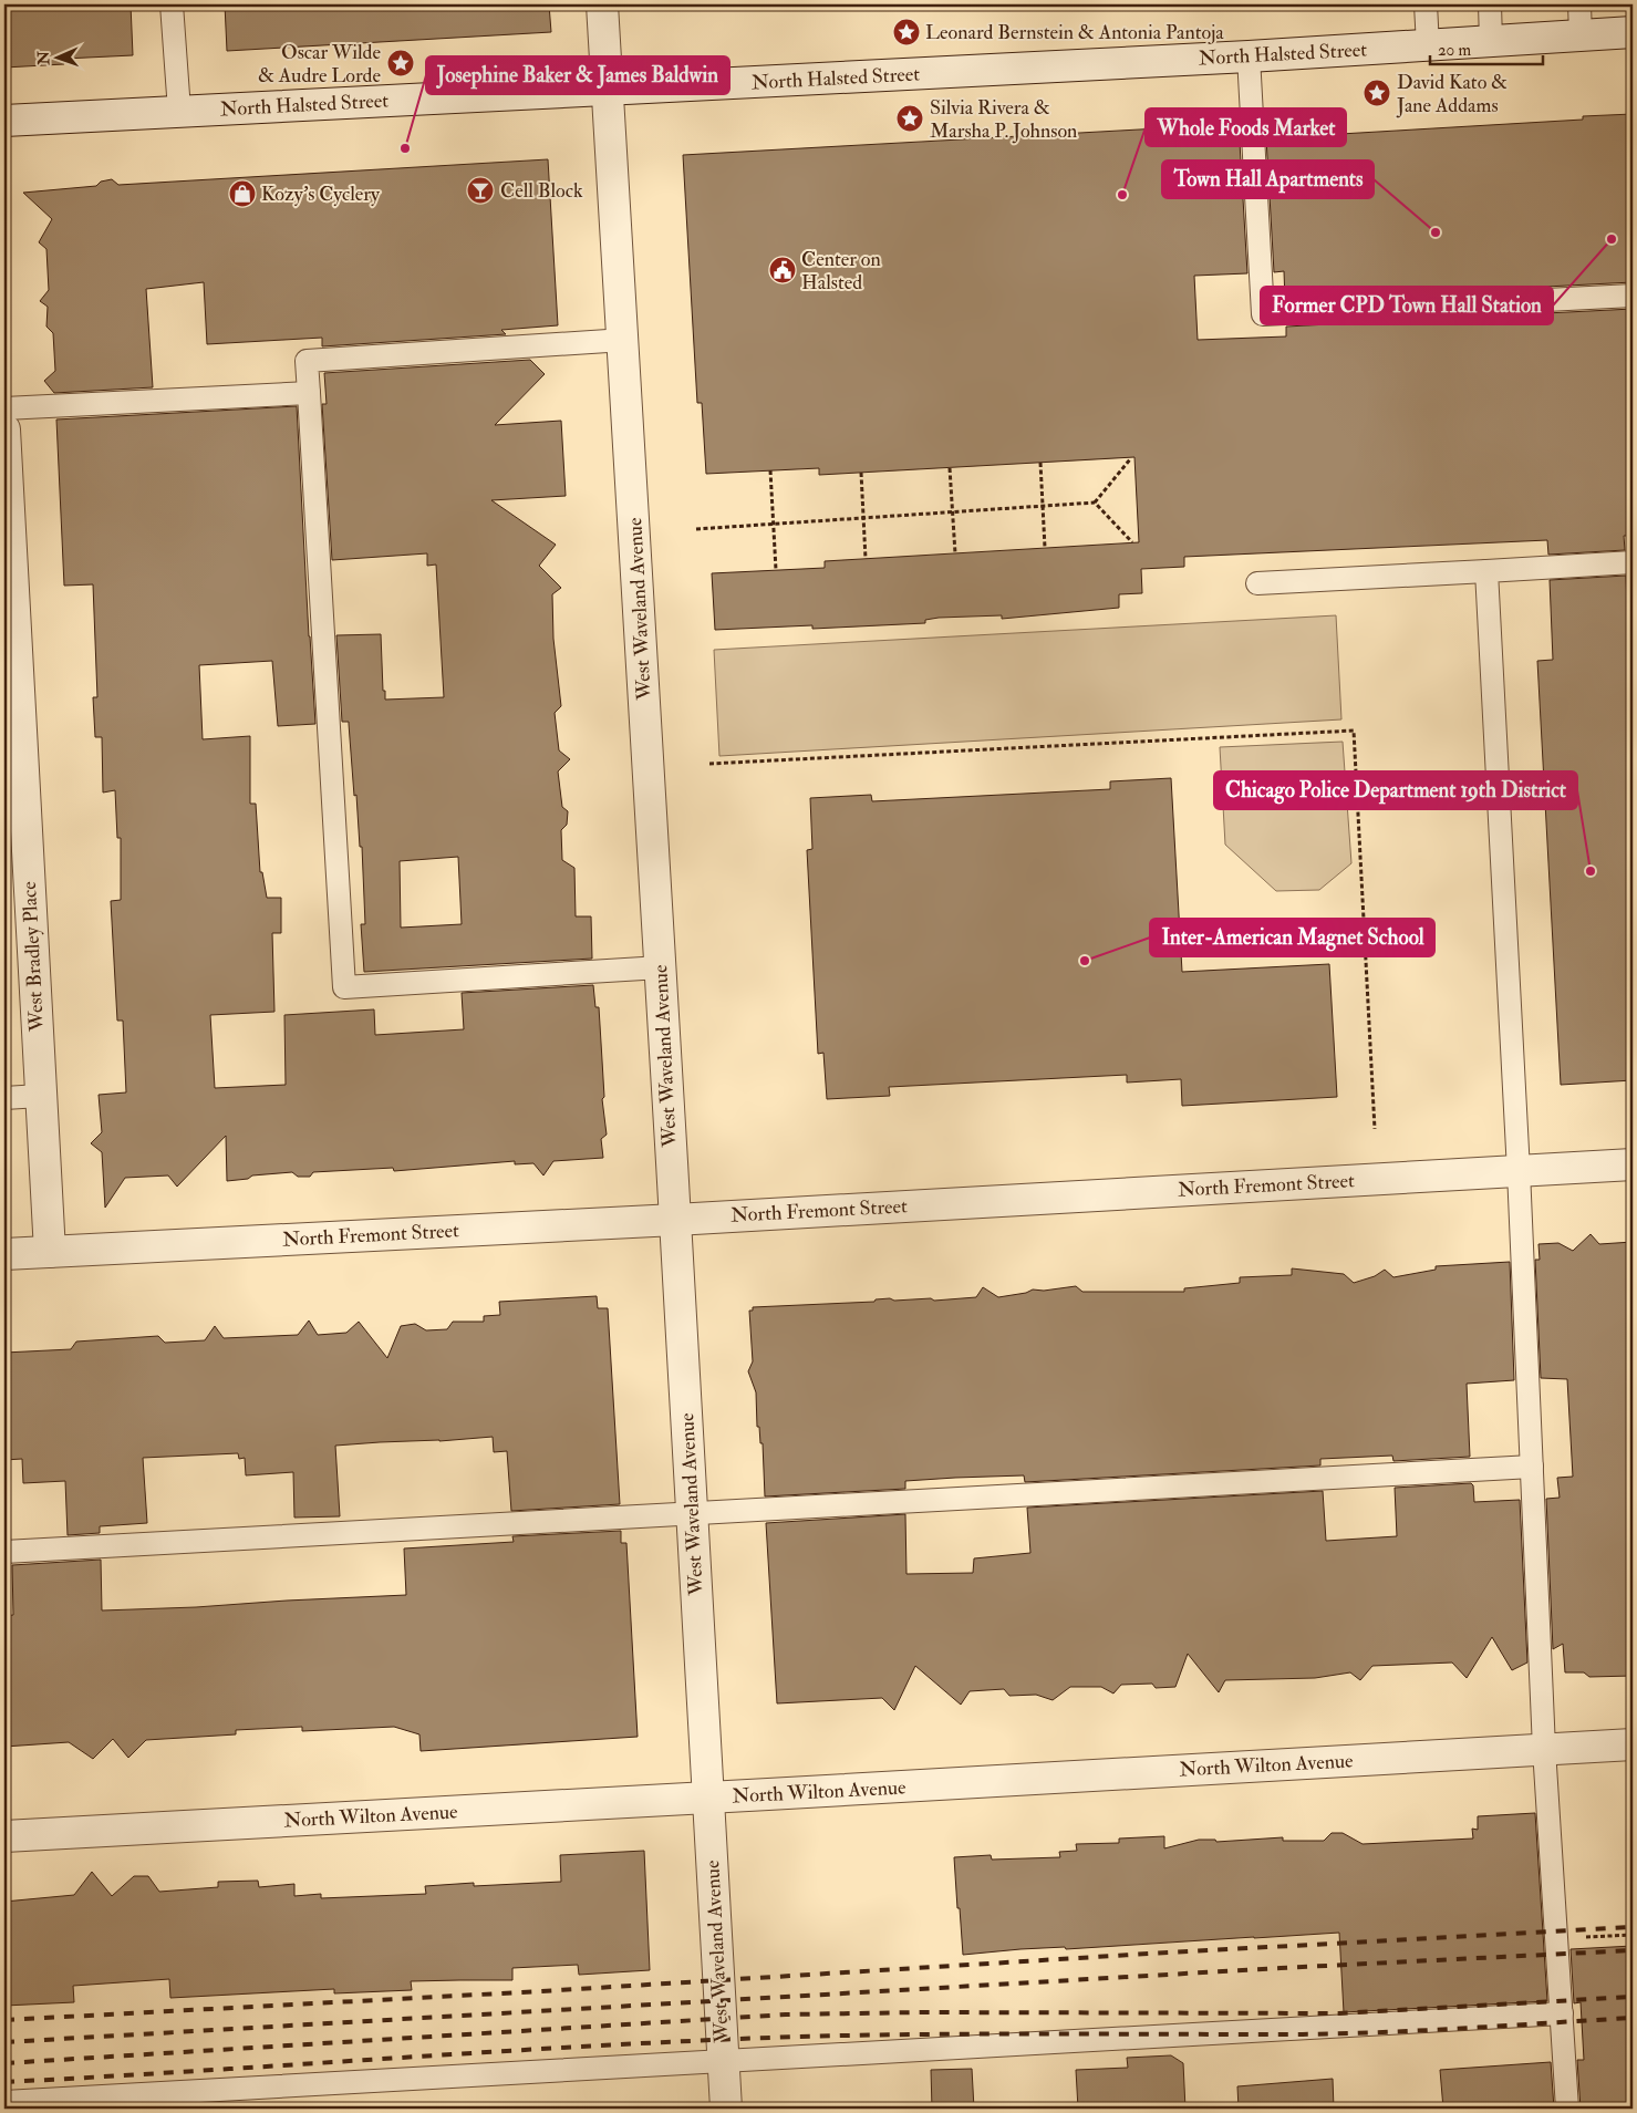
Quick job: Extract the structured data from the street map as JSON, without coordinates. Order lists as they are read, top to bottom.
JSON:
{
  "streets": {
    "street": [
      "North Halsted Street",
      "West Waveland Avenue",
      "West Bradley Place",
      "North Fremont Street",
      "North Wilton Avenue"
    ]
  },
  "crossings": [
    ["North Halsted Street", "West Waveland Avenue"],
    ["West Waveland Avenue", "North Fremont Street"],
    ["West Waveland Avenue", "North Wilton Avenue"],
    ["West Bradley Place", "North Fremont Street"]
  ],
  "places": {
    "place": [
      "Leonard Bernstein & Antonia Pantoja",
      "Oscar Wilde & Audre Lorde",
      "David Kato & Jane Addams",
      "Silvia Rivera & Marsha P. Johnson"
    ],
    "other": [
      "Josephine Baker & James Baldwin",
      "Whole Foods Market",
      "Town Hall Apartments",
      "Former CPD Town Hall Station",
      "Chicago Police Department 19th District",
      "Inter-American Magnet School"
    ],
    "bar": ["Cell Block"],
    "shop": ["Kozy's Cyclery"],
    "public building": ["Center on Halsted"]
  },
  "scale_bar": "20 m",
  "north": "left"
}
